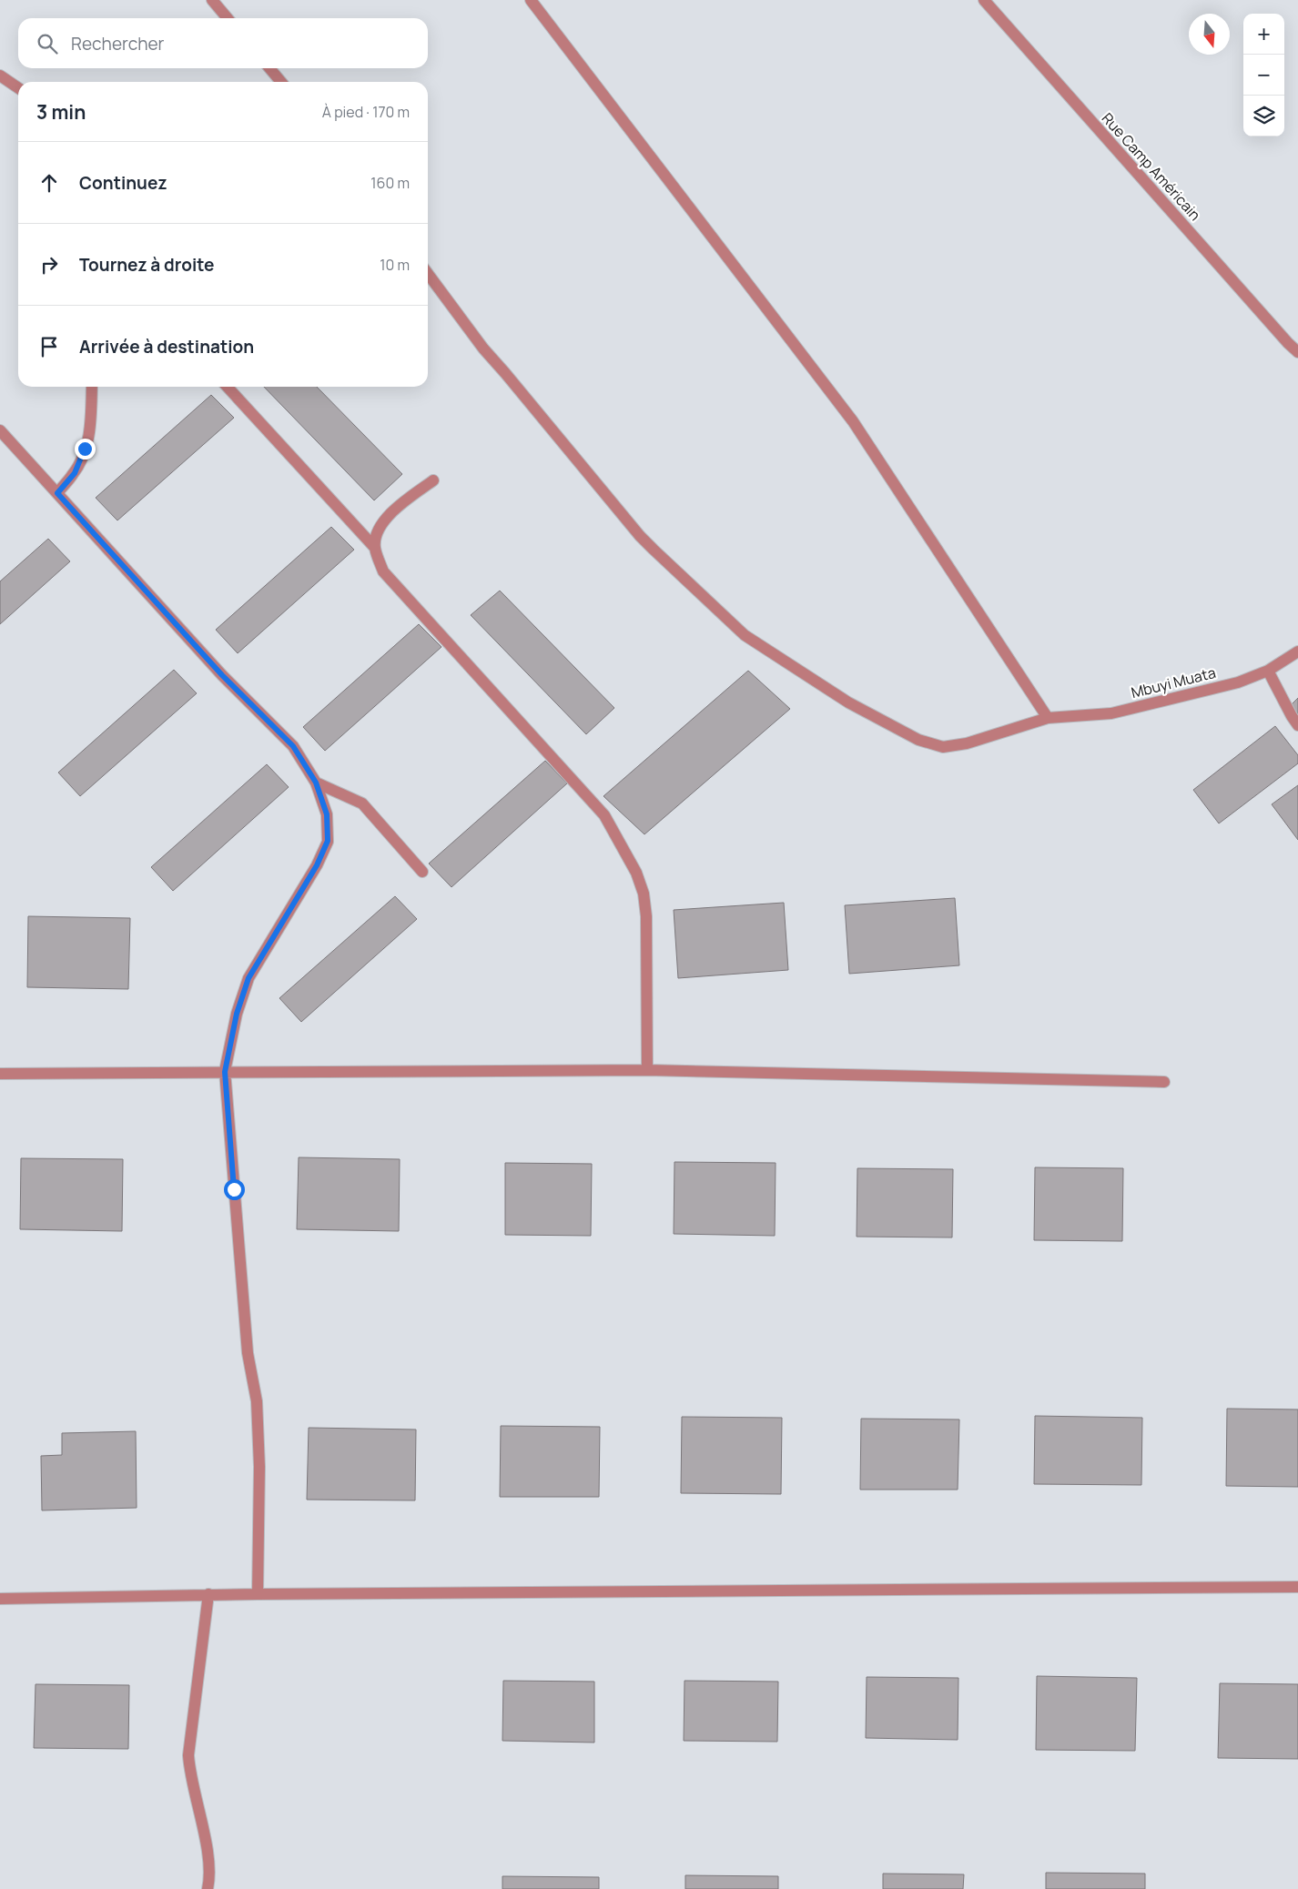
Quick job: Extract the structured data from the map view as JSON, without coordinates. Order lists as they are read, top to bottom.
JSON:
{
  "streets": {
    "street": ["Rue Camp Américain", "Mbuyi Muata"]
  },
  "north": "bottom",
  "page": {
    "map_buttons": ["+", "−"],
    "search": "Rechercher",
    "heading": ["3 min", "À pied · 170 m"],
    "list": [
      ["Continuez", "160 m"],
      ["Tournez à droite", "10 m"],
      "Arrivée à destination"
    ]
  }
}
